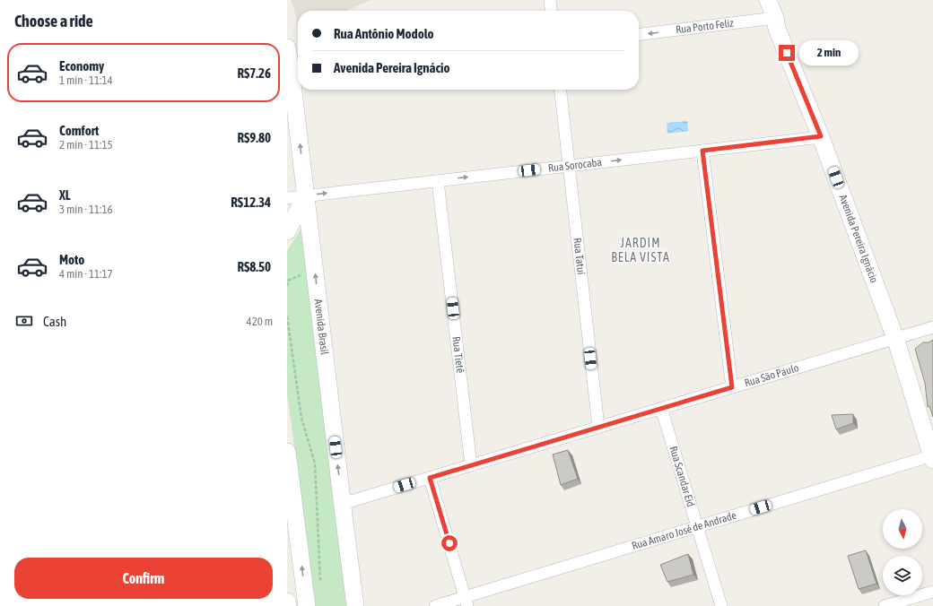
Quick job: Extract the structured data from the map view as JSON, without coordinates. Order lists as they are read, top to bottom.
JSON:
{
  "streets": {
    "street": [
      "Rua Porto Feliz",
      "Rua Sorocaba",
      "Avenida Pereira Ignácio",
      "Rua Tatuí",
      "Avenida Brasil",
      "Rua Tietê",
      "Rua São Paulo",
      "Rua Scandar Eid",
      "Rua Amaro José de Andrade"
    ]
  },
  "crossings": [
    ["Rua Porto Feliz", "Avenida Pereira Ignácio"],
    ["Rua Sorocaba", "Avenida Pereira Ignácio"],
    ["Rua Sorocaba", "Rua Tatuí"],
    ["Rua Sorocaba", "Avenida Brasil"],
    ["Rua Sorocaba", "Rua Tietê"],
    ["Avenida Pereira Ignácio", "Rua São Paulo"],
    ["Avenida Pereira Ignácio", "Rua Amaro José de Andrade"],
    ["Rua Tatuí", "Rua São Paulo"],
    ["Avenida Brasil", "Rua São Paulo"],
    ["Rua Tietê", "Rua São Paulo"],
    ["Rua São Paulo", "Rua Scandar Eid"],
    ["Rua Scandar Eid", "Rua Amaro José de Andrade"]
  ],
  "one_way": ["Rua Porto Feliz", "Rua Sorocaba", "Avenida Brasil"],
  "districts": ["JARDIM BELA VISTA"],
  "north": "bottom",
  "page": {
    "heading": "Choose a ride",
    "banner": ["Rua Antônio Modolo", "Avenida Pereira Ignácio"],
    "bubble": "2 min",
    "list": [
      {
        "name": "Economy",
        "note": "1 min · 11:14",
        "value": "R$7.26"
      },
      {
        "name": "Comfort",
        "note": "2 min · 11:15",
        "value": "R$9.80"
      },
      {
        "name": "XL",
        "note": "3 min · 11:16",
        "value": "R$12.34"
      },
      {
        "name": "Moto",
        "note": "4 min · 11:17",
        "value": "R$8.50"
      }
    ],
    "pay": ["Cash", "420 m"],
    "buttons": "Confirm"
  }
}
